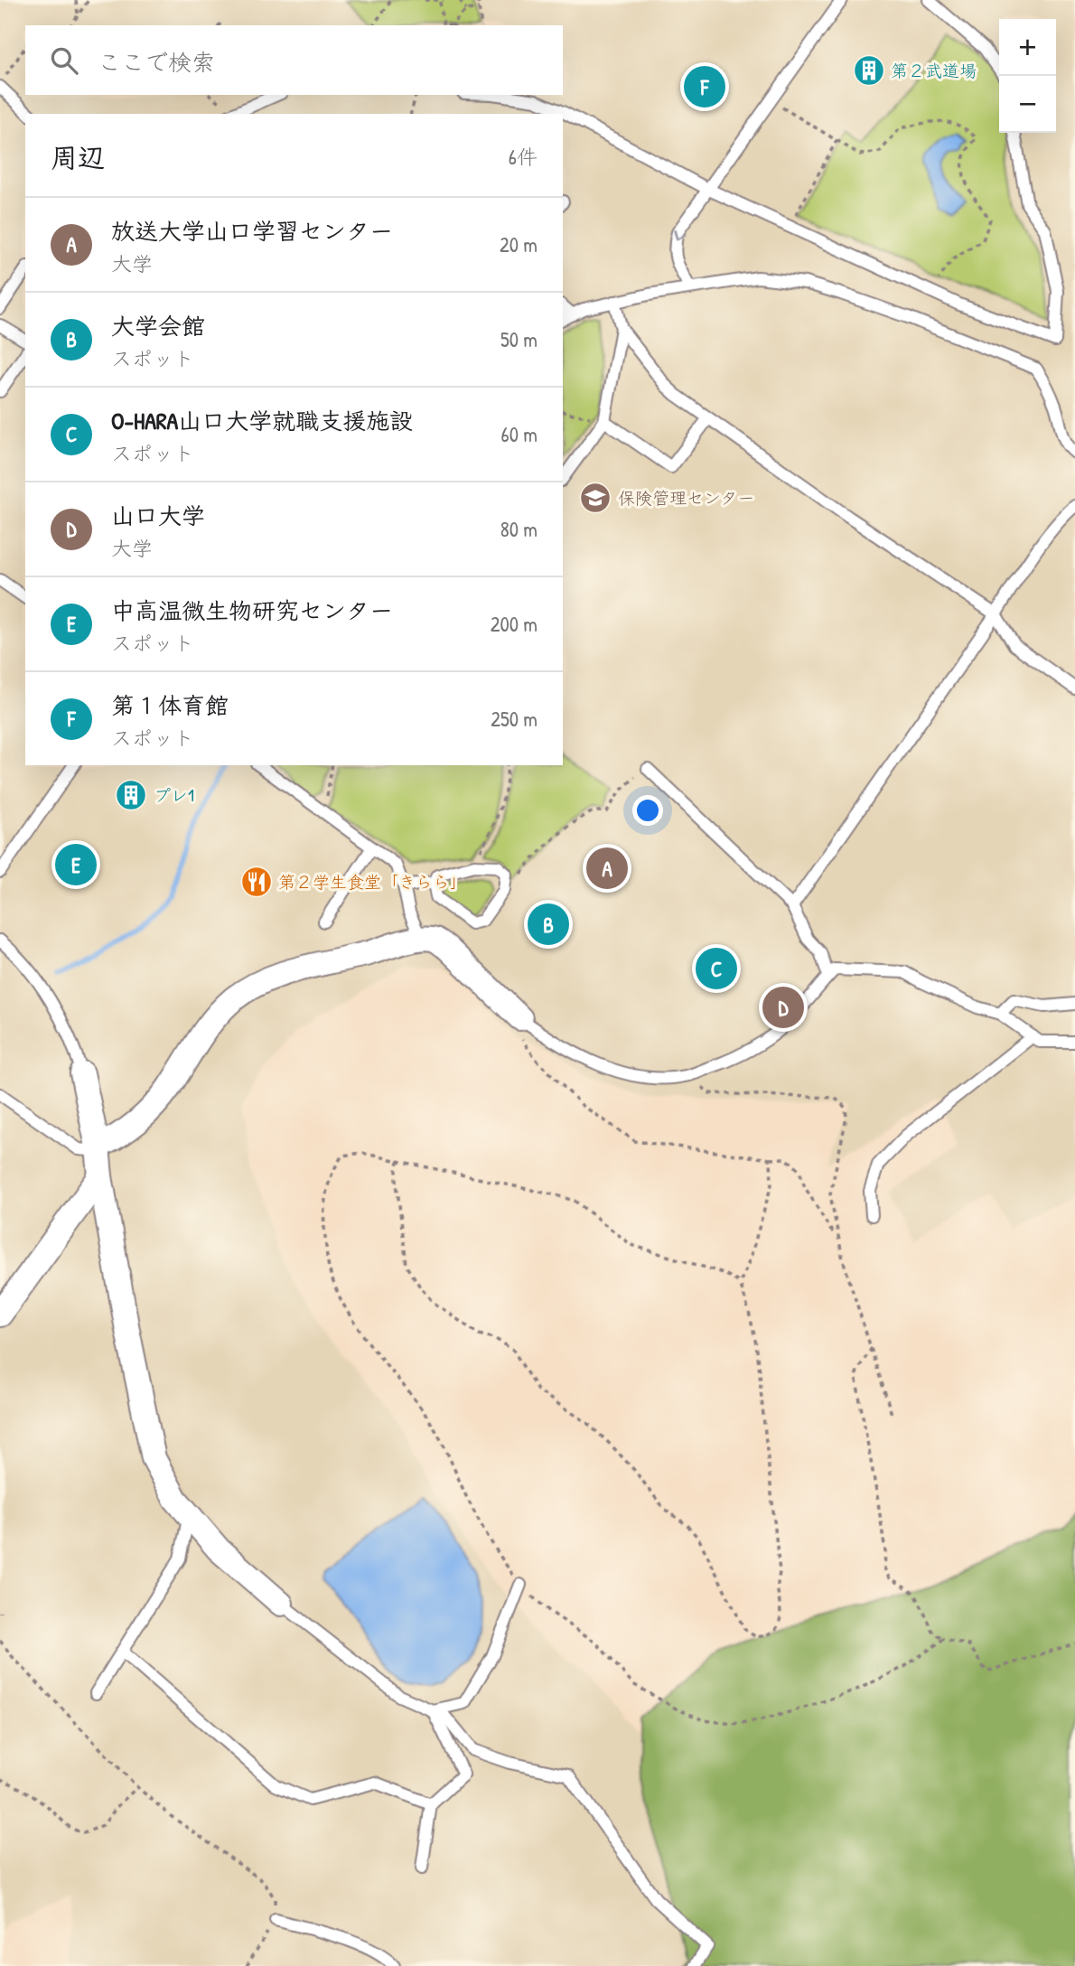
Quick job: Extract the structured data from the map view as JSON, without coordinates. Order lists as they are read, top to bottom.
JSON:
{
  "places": {
    "building": ["第２武道場", "プレ1"],
    "school or university": ["保険管理センター"],
    "restaurant": ["第２学生食堂「きらら」"]
  },
  "page": {
    "map_buttons": ["+", "−"],
    "search": "ここで検索",
    "pins": [
      "F",
      "E",
      "A",
      "B",
      "C",
      "D"
    ],
    "heading": ["周辺", "6件"],
    "list": [
      {
        "mark": "A",
        "name": "放送大学山口学習センター",
        "note": "大学",
        "value": "20 m"
      },
      {
        "mark": "B",
        "name": "大学会館",
        "note": "スポット",
        "value": "50 m"
      },
      {
        "mark": "C",
        "name": "O-HARA山口大学就職支援施設",
        "note": "スポット",
        "value": "60 m"
      },
      {
        "mark": "D",
        "name": "山口大学",
        "note": "大学",
        "value": "80 m"
      },
      {
        "mark": "E",
        "name": "中高温微生物研究センター",
        "note": "スポット",
        "value": "200 m"
      },
      {
        "mark": "F",
        "name": "第１体育館",
        "note": "スポット",
        "value": "250 m"
      }
    ]
  }
}
